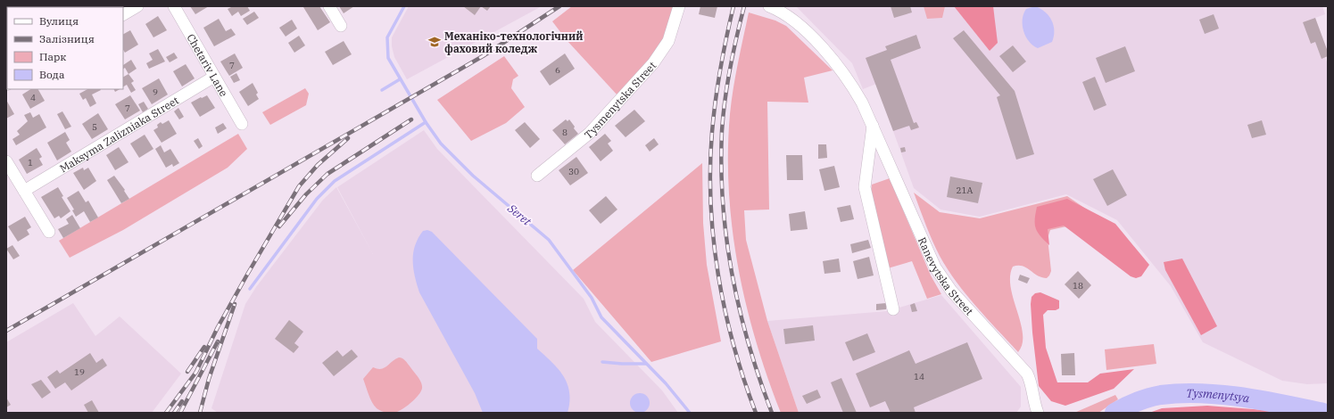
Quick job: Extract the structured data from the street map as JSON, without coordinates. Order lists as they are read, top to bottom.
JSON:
{
  "streets": {
    "street": [
      "Chetariv Lane",
      "Tysmenytska Street",
      "Maksyma Zalizniaka Street",
      "Ranevytska Street"
    ]
  },
  "crossings": [
    ["Chetariv Lane", "Maksyma Zalizniaka Street"]
  ],
  "water": ["Seret", "Tysmenytsya"],
  "places": {
    "school or university": ["Механіко-технологічний фаховий коледж"]
  },
  "house_numbers": [
    "7",
    "6",
    "9",
    "4",
    "7",
    "5",
    "8",
    "1",
    "30",
    "21А",
    "18",
    "19",
    "14"
  ],
  "legend": [
    "Вулиця",
    "Залізниця",
    "Парк",
    "Вода"
  ]
}
